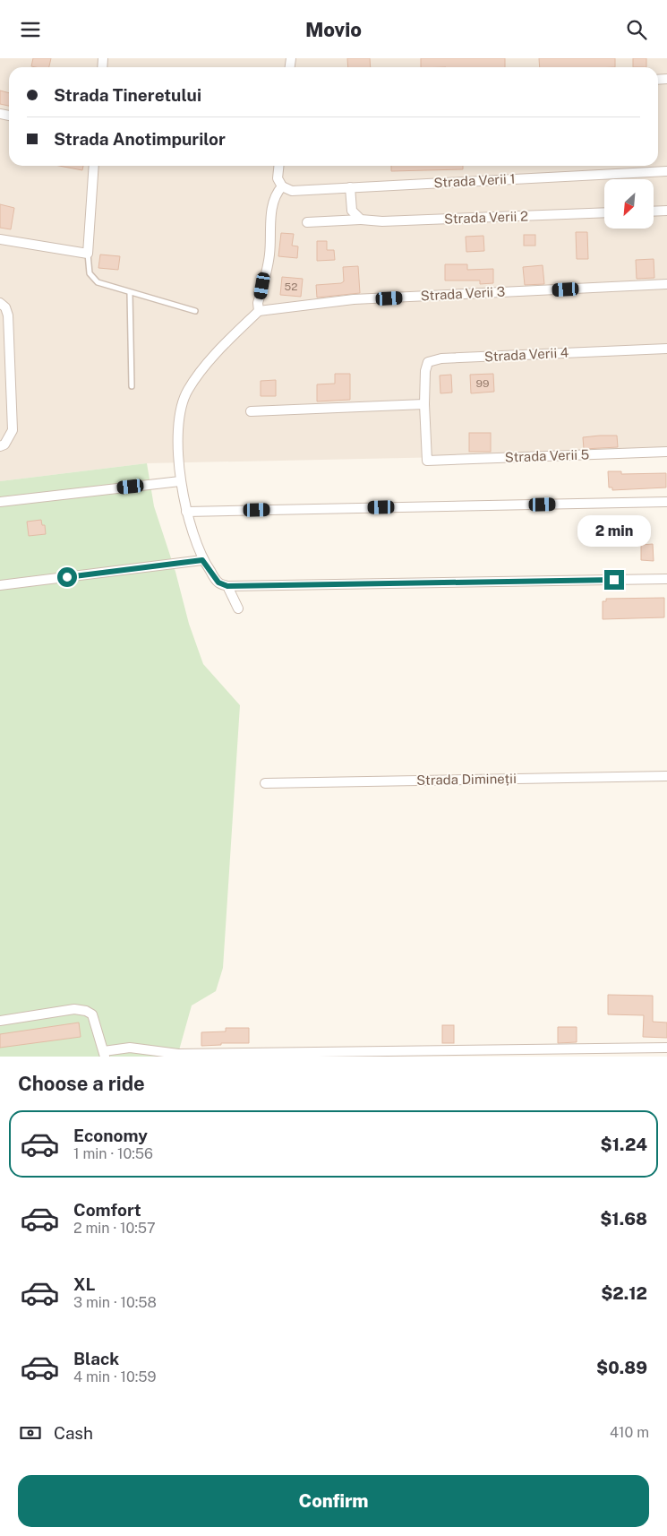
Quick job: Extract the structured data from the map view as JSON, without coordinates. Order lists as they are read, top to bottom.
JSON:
{
  "streets": {
    "street": [
      "Strada Verii 1",
      "Strada Verii 2",
      "Strada Verii 3",
      "Strada Verii 4",
      "Strada Verii 5",
      "Strada Dimineții"
    ]
  },
  "crossings": [
    ["Strada Verii 4", "Strada Verii 5"]
  ],
  "house_numbers": ["52", "99"],
  "north": "bottom left",
  "page": {
    "header": "Movio",
    "banner": ["Strada Tineretului", "Strada Anotimpurilor"],
    "bubble": "2 min",
    "heading": "Choose a ride",
    "list": [
      {
        "name": "Economy",
        "note": "1 min · 10:56",
        "value": "$1.24"
      },
      {
        "name": "Comfort",
        "note": "2 min · 10:57",
        "value": "$1.68"
      },
      {
        "name": "XL",
        "note": "3 min · 10:58",
        "value": "$2.12"
      },
      {
        "name": "Black",
        "note": "4 min · 10:59",
        "value": "$0.89"
      }
    ],
    "pay": ["Cash", "410 m"],
    "buttons": "Confirm"
  }
}
